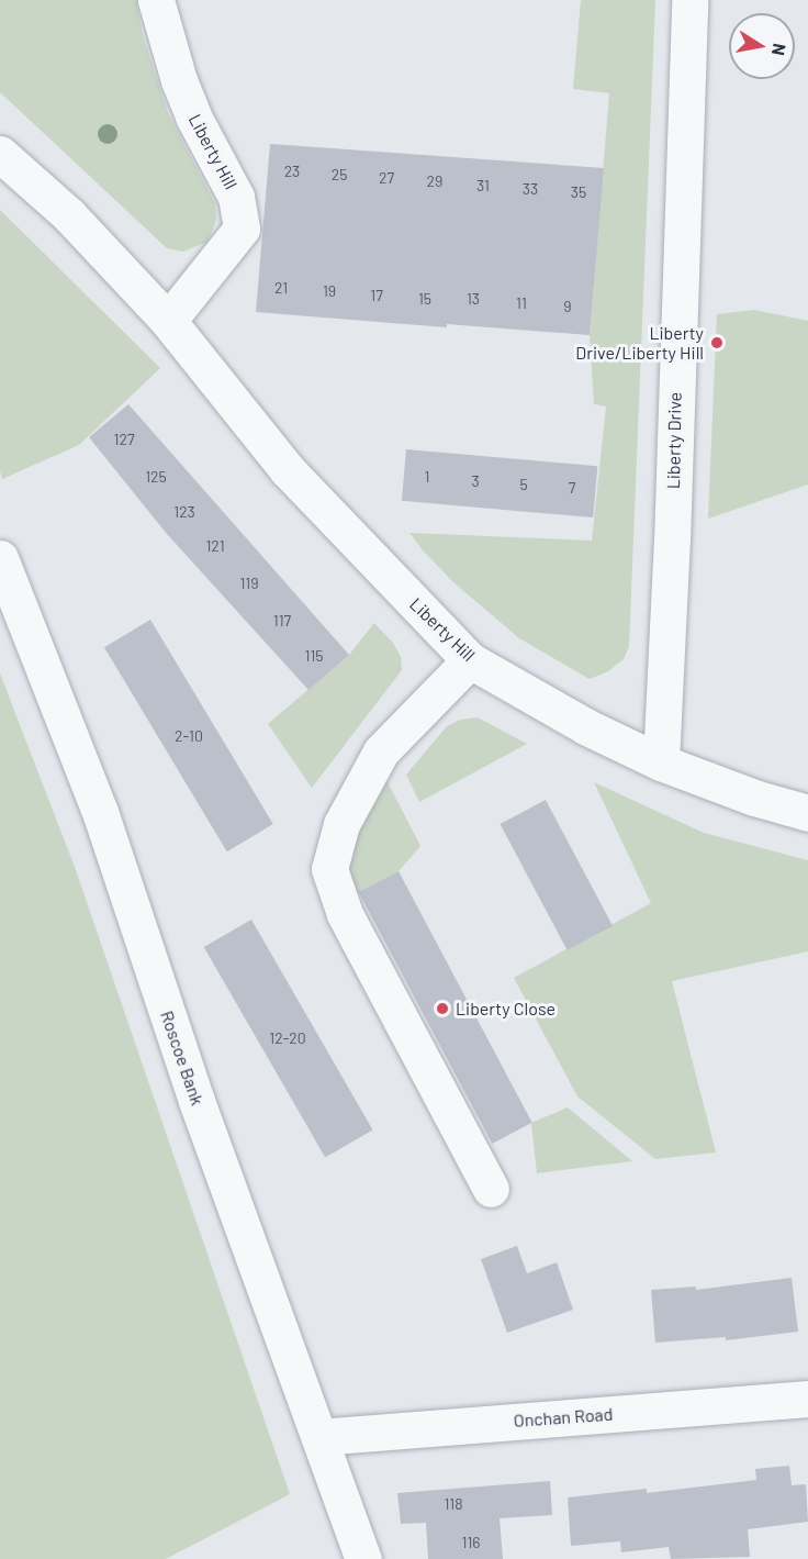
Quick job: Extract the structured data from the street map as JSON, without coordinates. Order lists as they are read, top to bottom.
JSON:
{
  "streets": {
    "street": [
      "Liberty Hill",
      "Liberty Drive",
      "Roscoe Bank",
      "Onchan Road"
    ]
  },
  "crossings": [
    ["Liberty Hill", "Liberty Drive"],
    ["Roscoe Bank", "Onchan Road"]
  ],
  "places": ["Liberty Drive/Liberty Hill", "Liberty Close"],
  "house_numbers": [
    "23",
    "25",
    "27",
    "29",
    "31",
    "33",
    "35",
    "21",
    "19",
    "17",
    "15",
    "13",
    "11",
    "9",
    "127",
    "125",
    "1",
    "3",
    "5",
    "7",
    "123",
    "121",
    "119",
    "117",
    "115",
    "2-10",
    "12-20",
    "118",
    "116"
  ],
  "north": "right"
}
